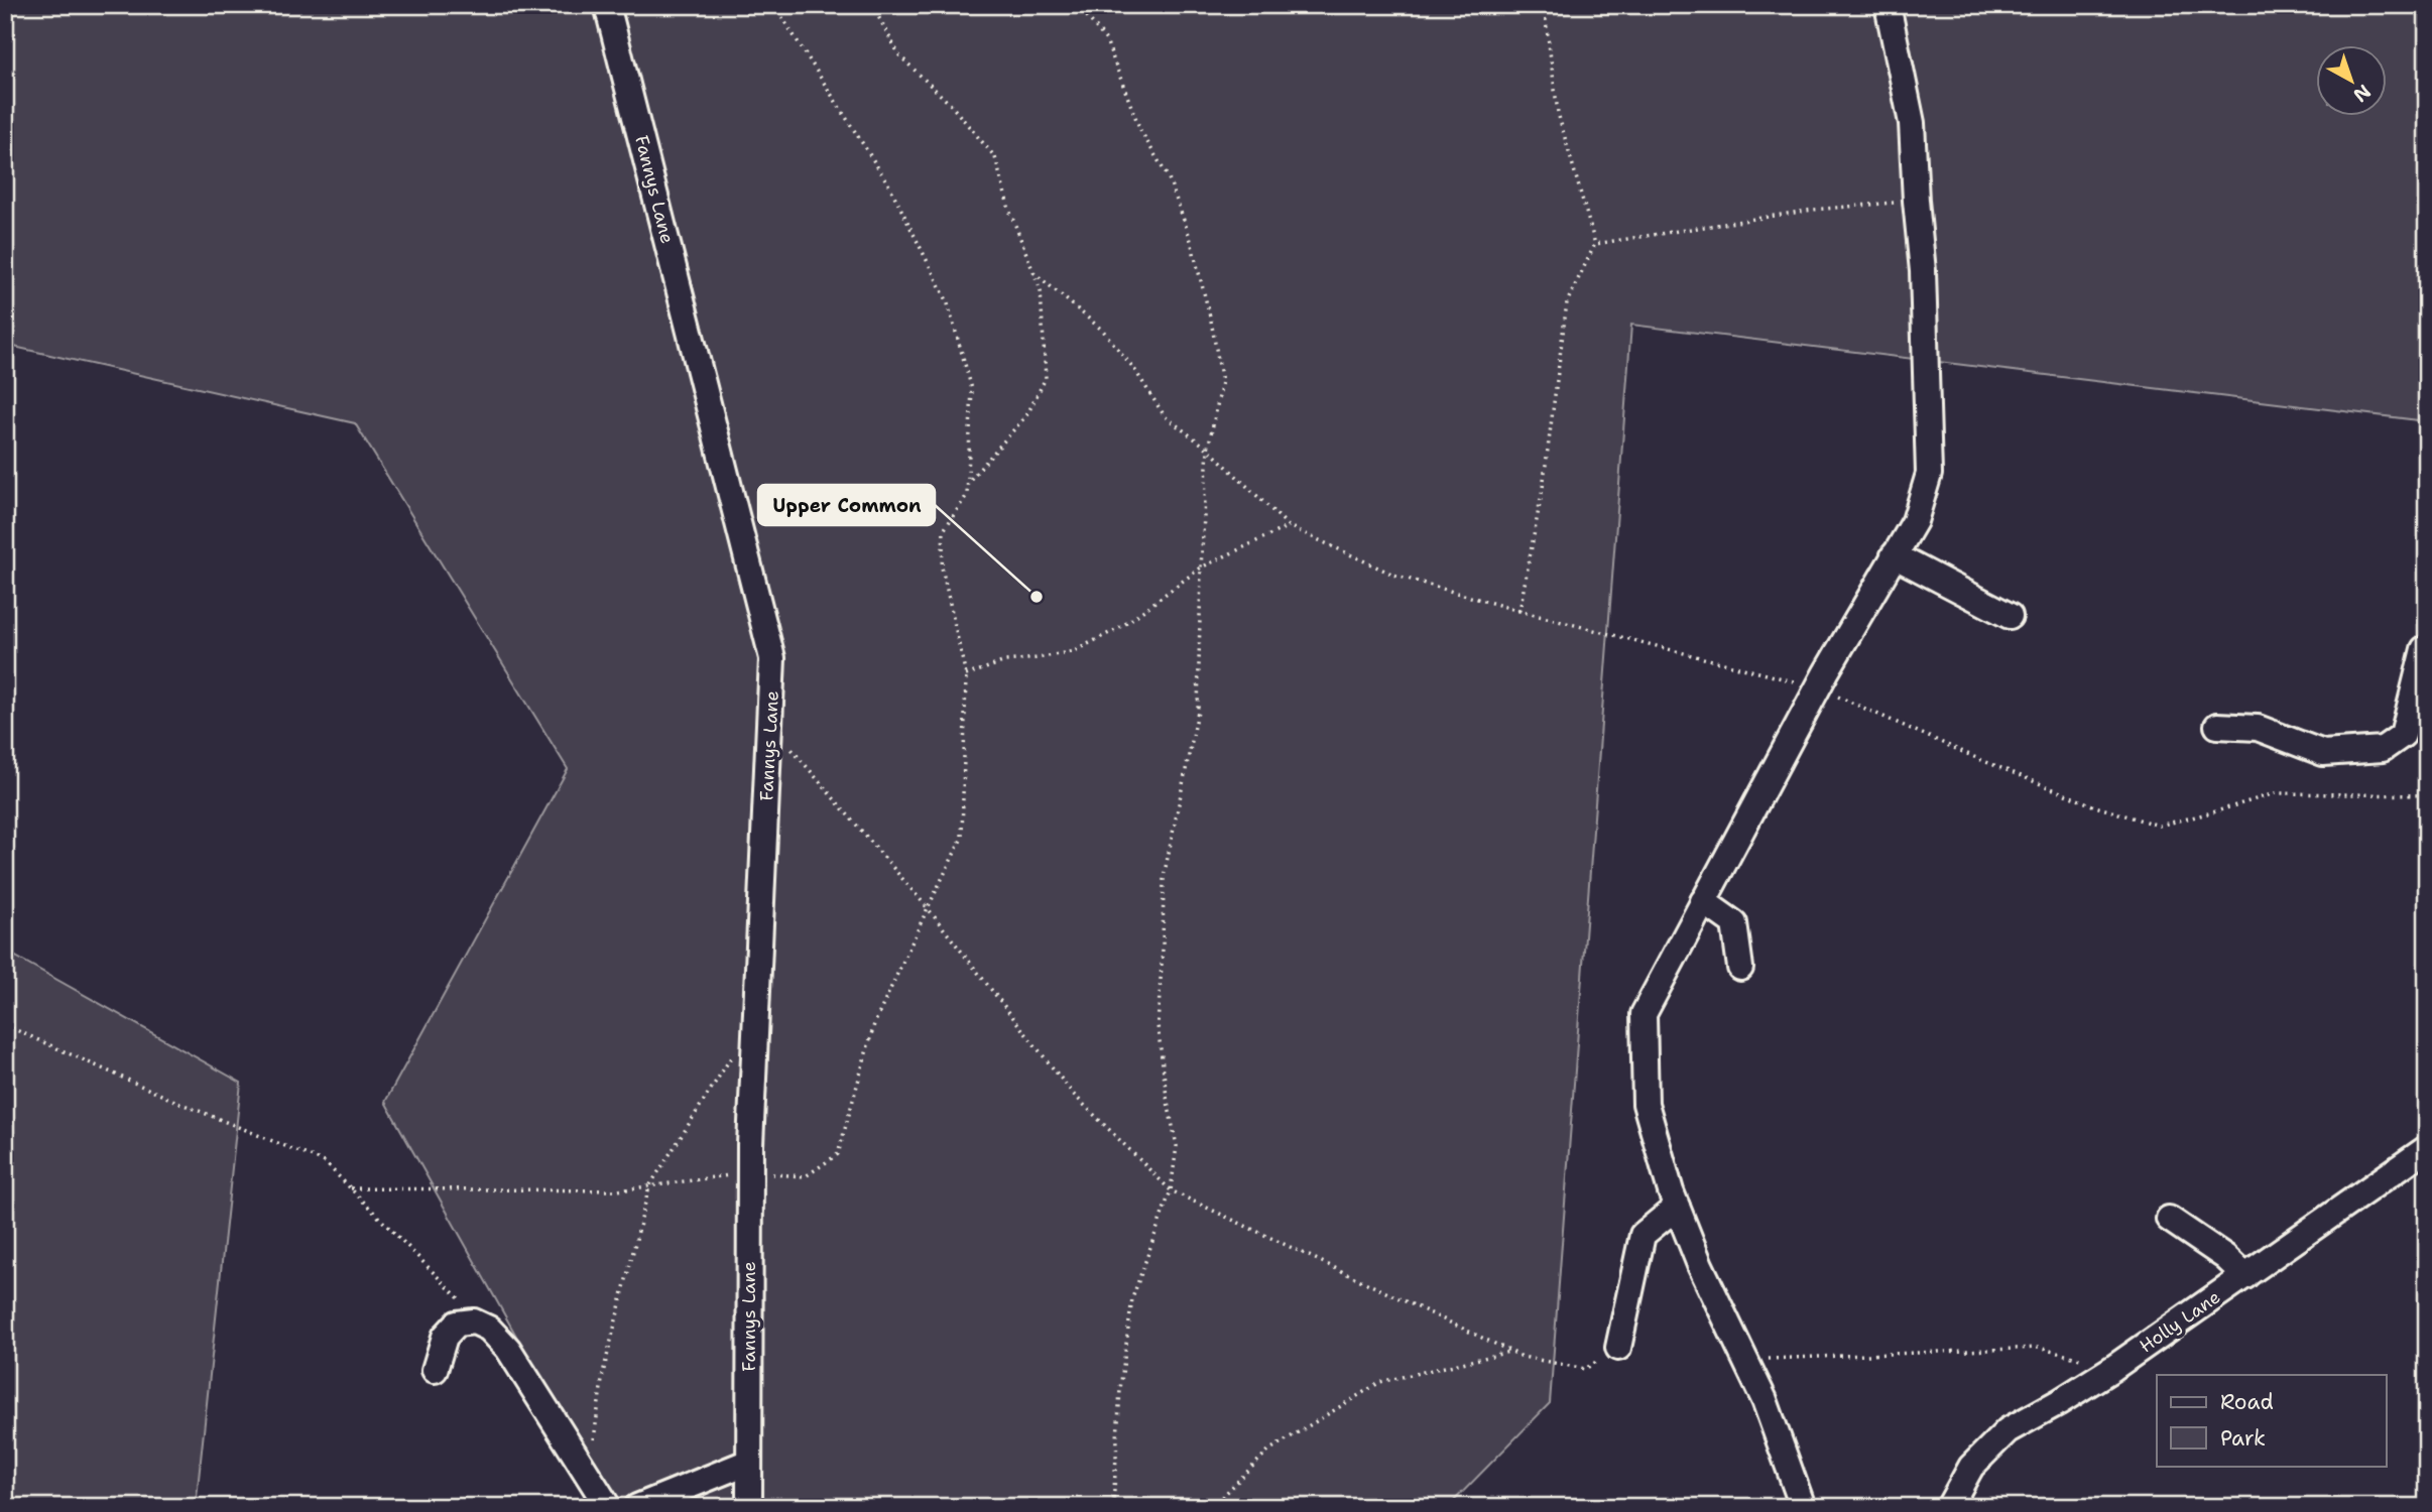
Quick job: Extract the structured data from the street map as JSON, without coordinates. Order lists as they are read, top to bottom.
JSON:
{
  "streets": {
    "street": ["Fannys Lane", "Holly Lane"]
  },
  "places": ["Upper Common"],
  "legend": ["Road", "Park"],
  "north": "bottom right"
}
